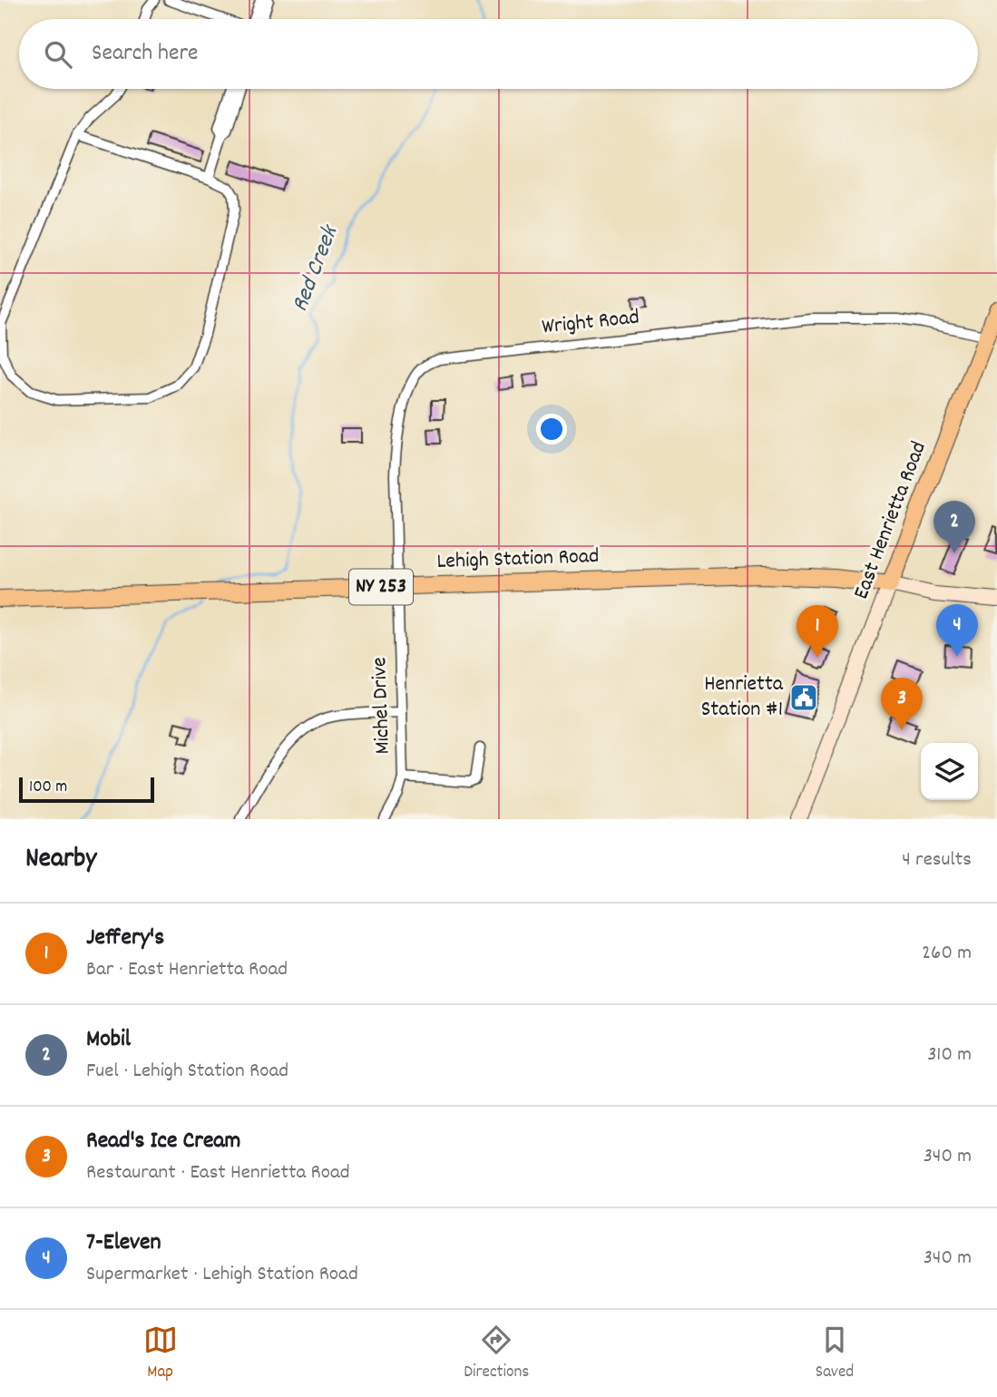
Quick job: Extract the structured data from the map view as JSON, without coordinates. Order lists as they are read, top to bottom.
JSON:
{
  "streets": {
    "main road": ["East Henrietta Road", "Lehigh Station Road", "NY 253"],
    "street": ["Wright Road", "Michel Drive"]
  },
  "crossings": [
    ["Wright Road", "East Henrietta Road"],
    ["Wright Road", "Lehigh Station Road"],
    ["Wright Road", "Michel Drive"],
    ["East Henrietta Road", "Lehigh Station Road"],
    ["Lehigh Station Road", "Michel Drive"]
  ],
  "water": ["Red Creek"],
  "places": {
    "public building": ["Henrietta Station #1"]
  },
  "scale_bar": "100 m",
  "page": {
    "search": "Search here",
    "pins": [
      "2",
      "4",
      "1",
      "3"
    ],
    "scale": "100 m",
    "heading": ["Nearby", "4 results"],
    "list": [
      {
        "mark": "1",
        "name": "Jeffery's",
        "note": "Bar · East Henrietta Road",
        "value": "260 m"
      },
      {
        "mark": "2",
        "name": "Mobil",
        "note": "Fuel · Lehigh Station Road",
        "value": "310 m"
      },
      {
        "mark": "3",
        "name": "Read's Ice Cream",
        "note": "Restaurant · East Henrietta Road",
        "value": "340 m"
      },
      {
        "mark": "4",
        "name": "7-Eleven",
        "note": "Supermarket · Lehigh Station Road",
        "value": "340 m"
      }
    ],
    "nav": ["Map", "Directions", "Saved"]
  }
}
